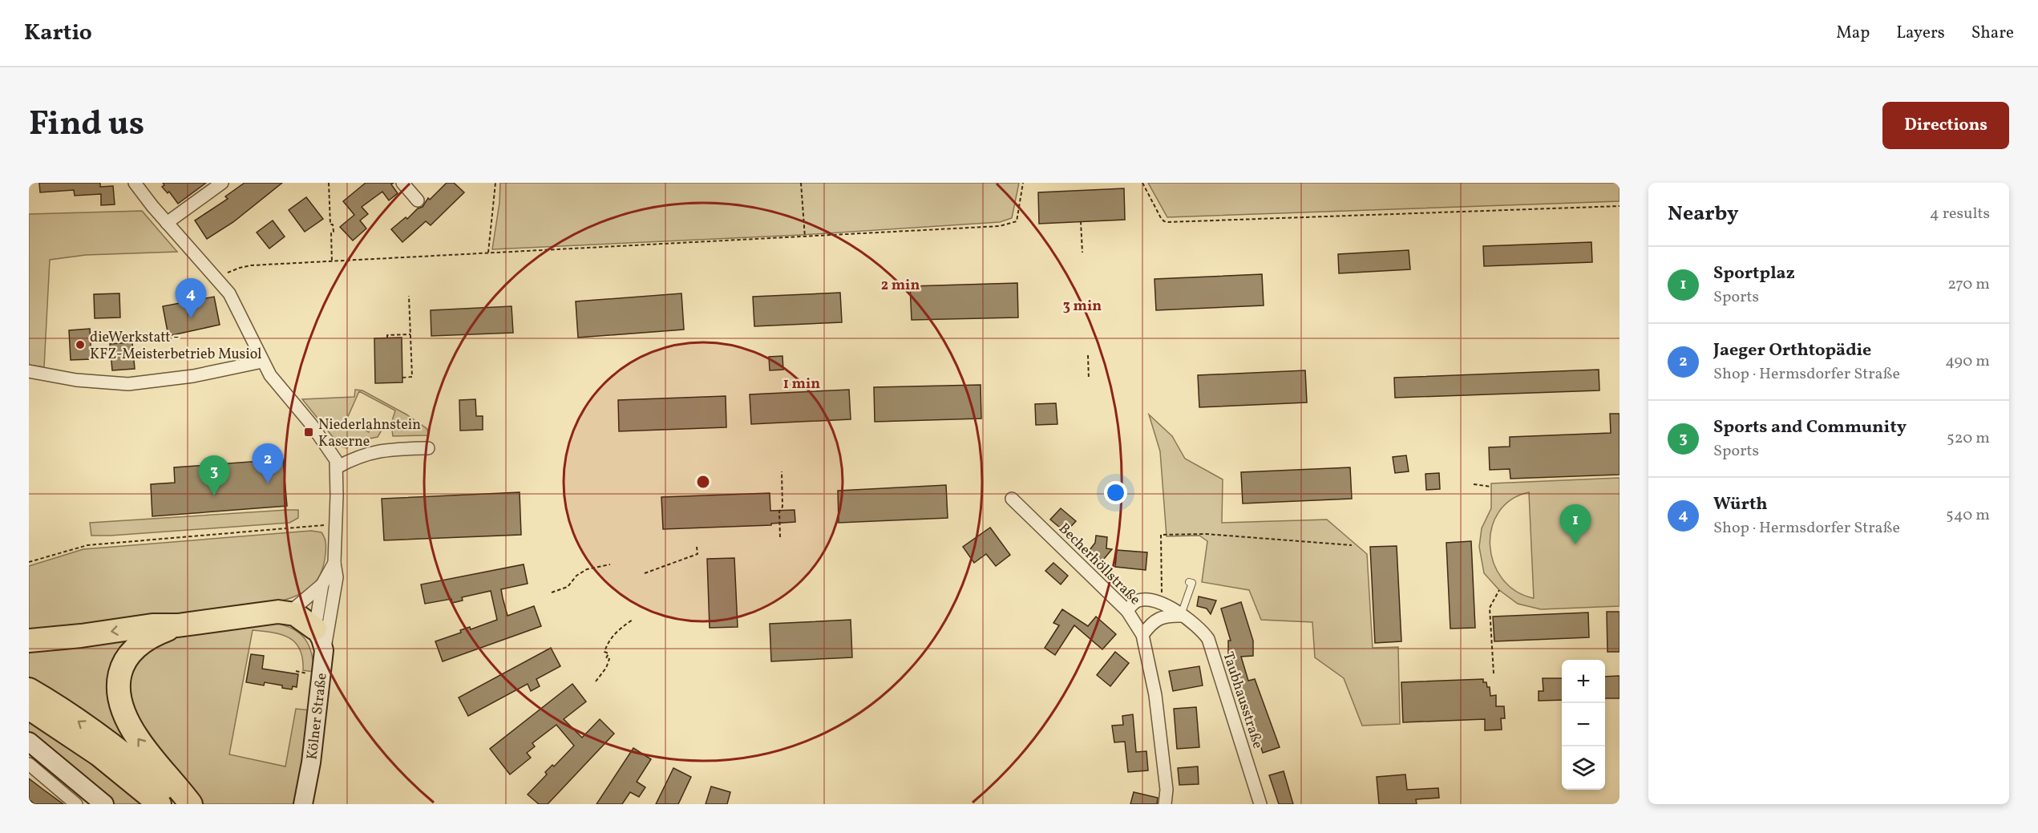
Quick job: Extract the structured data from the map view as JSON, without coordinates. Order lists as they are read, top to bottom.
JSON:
{
  "streets": {
    "street": ["Becherhöllstraße", "Taubhausstraße", "Kölner Straße"]
  },
  "places": {
    "other": ["dieWerkstatt - KFZ-Meisterbetrieb Musiol"],
    "transit": ["Niederlahnstein Kaserne"]
  },
  "page": {
    "header": "Kartio",
    "nav": ["Map", "Layers", "Share"],
    "title": "Find us",
    "buttons": "Directions",
    "heading": ["Nearby", "4 results"],
    "list": [
      {
        "mark": "1",
        "name": "Sportplaz",
        "note": "Sports",
        "value": "270 m"
      },
      {
        "mark": "2",
        "name": "Jaeger Orthtopädie",
        "note": "Shop · Hermsdorfer Straße",
        "value": "490 m"
      },
      {
        "mark": "3",
        "name": "Sports and Community",
        "note": "Sports",
        "value": "520 m"
      },
      {
        "mark": "4",
        "name": "Würth",
        "note": "Shop · Hermsdorfer Straße",
        "value": "540 m"
      }
    ],
    "pins": [
      "4",
      "2",
      "3",
      "1"
    ],
    "map_buttons": ["+", "−"]
  },
  "rings": ["2 min", "3 min", "1 min"]
}
